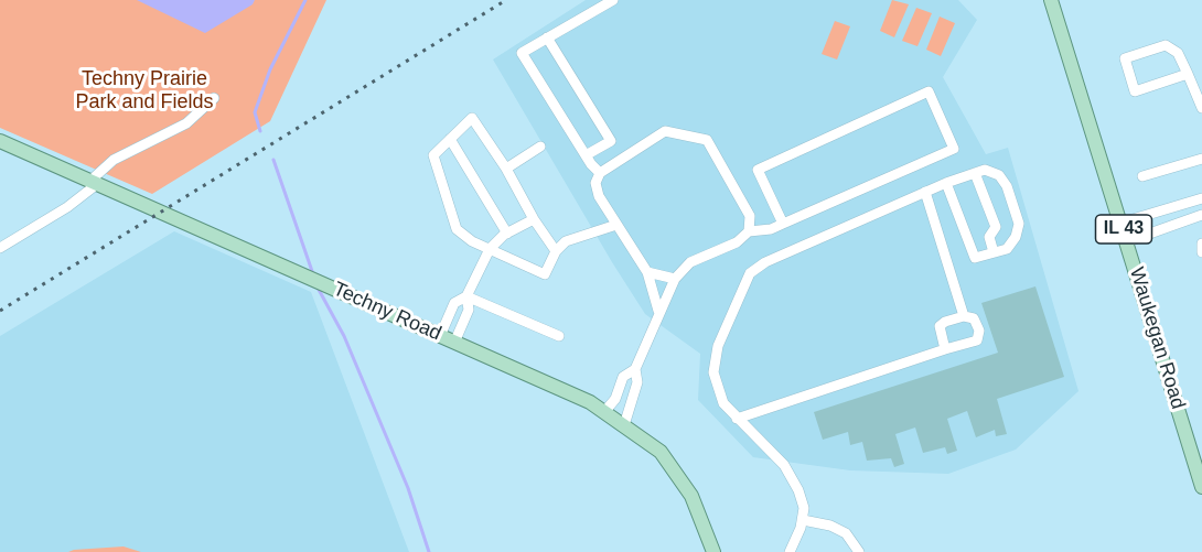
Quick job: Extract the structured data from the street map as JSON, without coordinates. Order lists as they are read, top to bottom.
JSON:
{
  "streets": {
    "main road": ["IL 43", "Techny Road", "Waukegan Road"]
  },
  "parks": ["Techny Prairie Park and Fields"]
}
